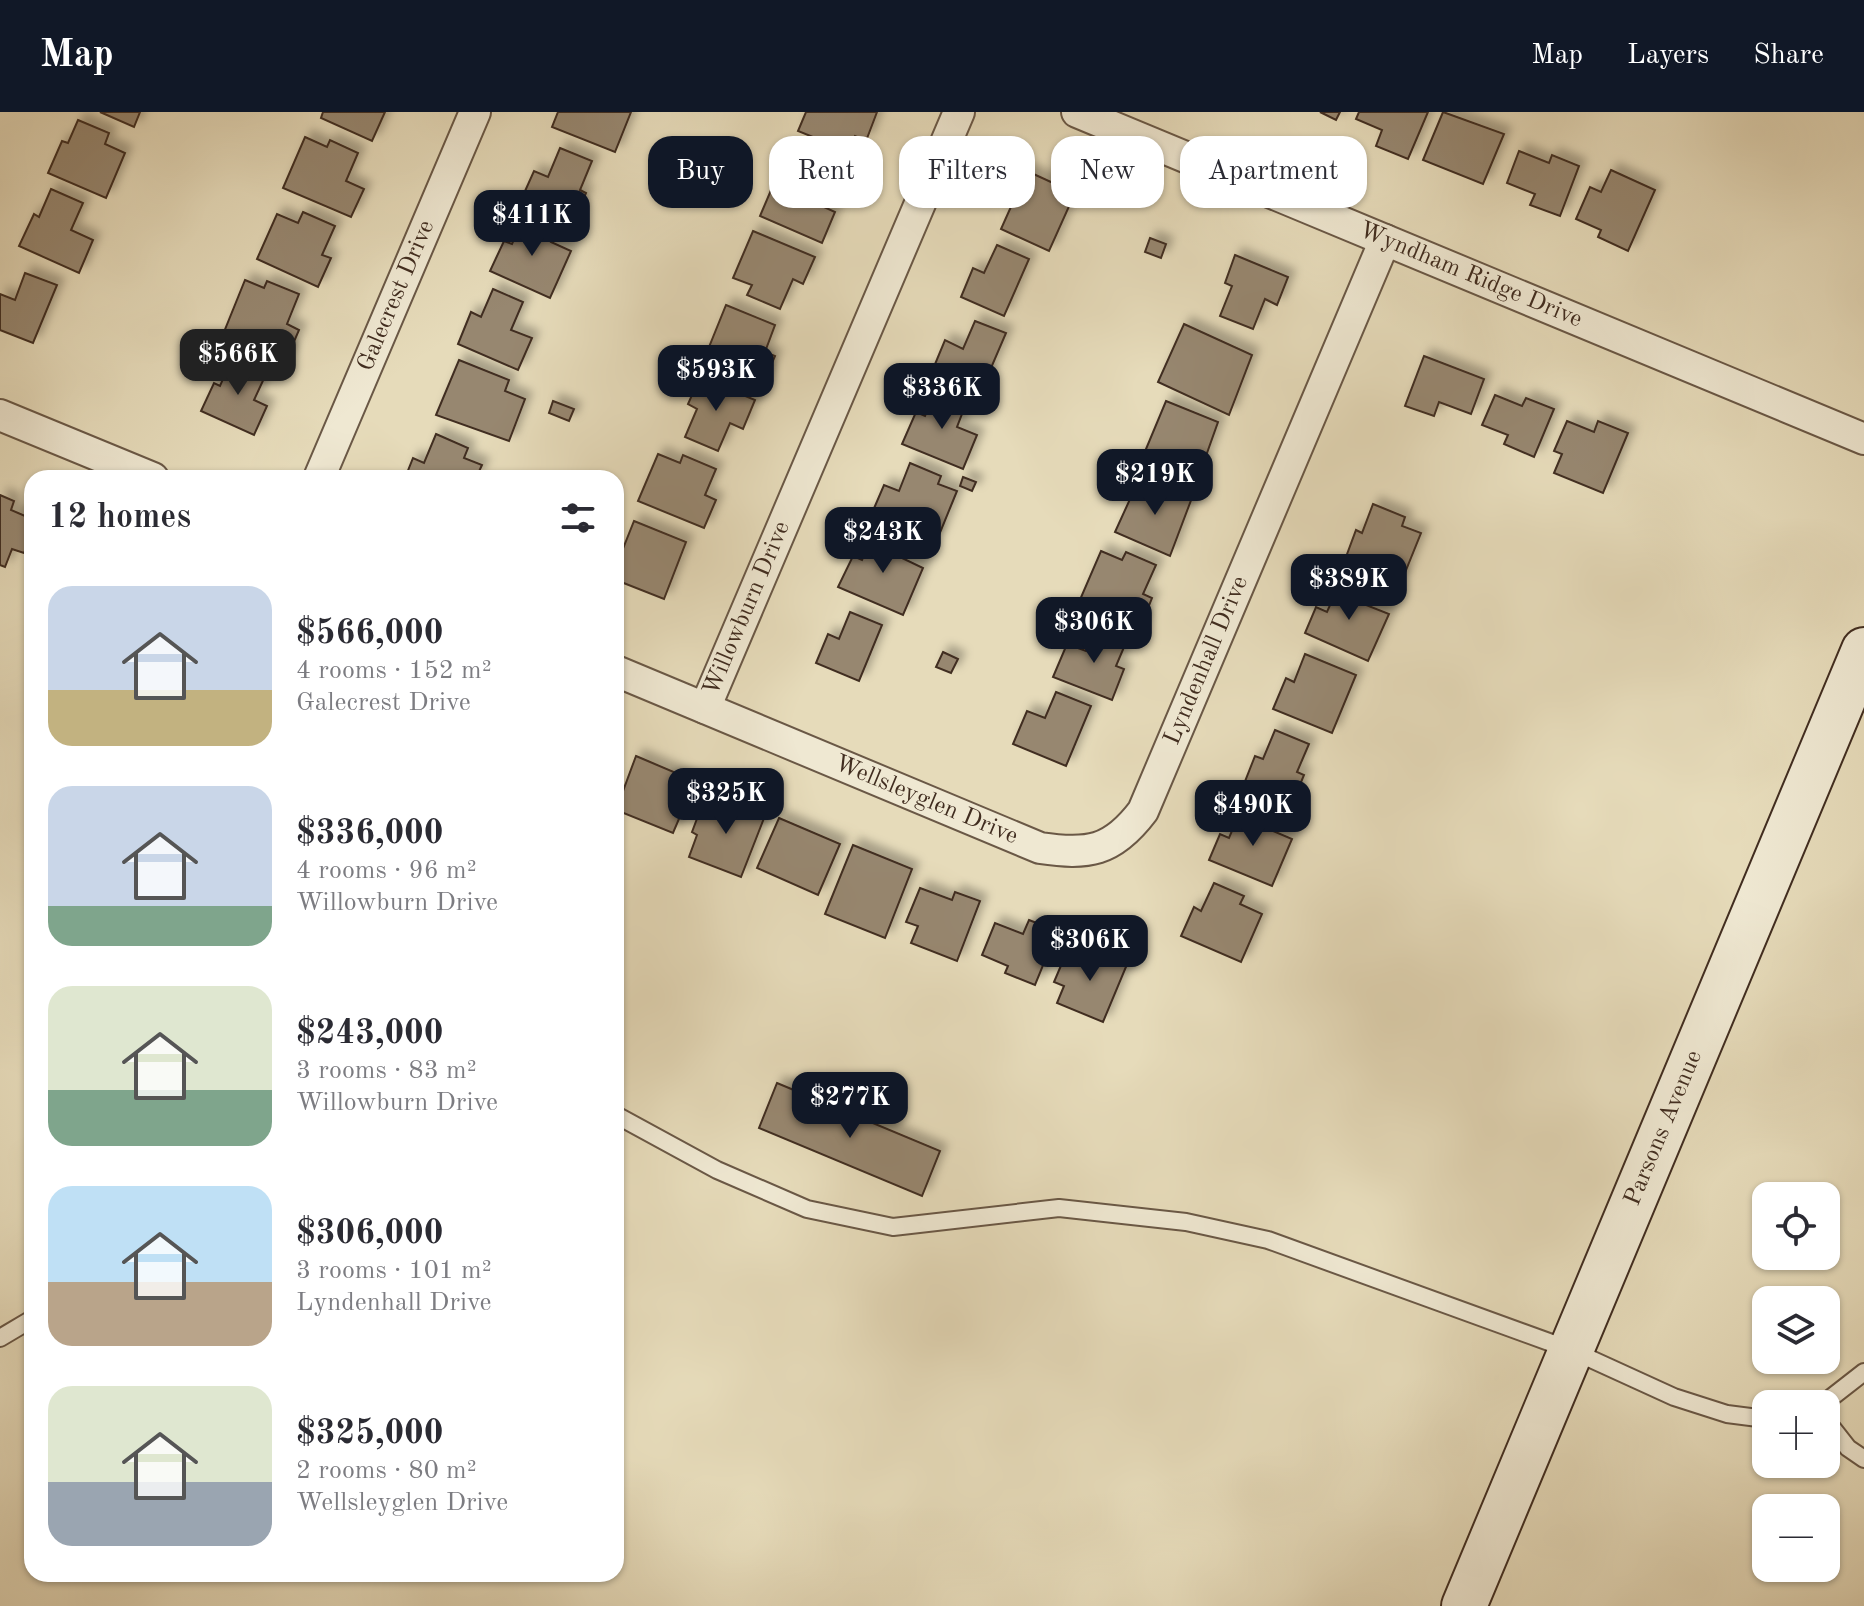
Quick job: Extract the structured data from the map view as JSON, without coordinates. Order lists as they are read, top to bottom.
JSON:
{
  "streets": {
    "street": [
      "Wyndham Ridge Drive",
      "Galecrest Drive",
      "Willowburn Drive",
      "Lyndenhall Drive",
      "Wellsleyglen Drive",
      "Parsons Avenue"
    ]
  },
  "crossings": [
    ["Wyndham Ridge Drive", "Lyndenhall Drive"],
    ["Willowburn Drive", "Wellsleyglen Drive"],
    ["Lyndenhall Drive", "Wellsleyglen Drive"]
  ],
  "page": {
    "header": "Map",
    "nav": ["Map", "Layers", "Share"],
    "chip": [
      "Buy",
      "Rent",
      "Filters",
      "New",
      "Apartment"
    ],
    "price": [
      "$411K",
      "$566K",
      "$593K",
      "$336K",
      "$219K",
      "$243K",
      "$389K",
      "$306K",
      "$325K",
      "$490K",
      "$306K",
      "$277K"
    ],
    "heading": "12 homes",
    "list": [
      {
        "name": "$566,000",
        "note": "4 rooms · 152 m² · Galecrest Drive"
      },
      {
        "name": "$336,000",
        "note": "4 rooms · 96 m² · Willowburn Drive"
      },
      {
        "name": "$243,000",
        "note": "3 rooms · 83 m² · Willowburn Drive"
      },
      {
        "name": "$306,000",
        "note": "3 rooms · 101 m² · Lyndenhall Drive"
      },
      {
        "name": "$325,000",
        "note": "2 rooms · 80 m² · Wellsleyglen Drive"
      }
    ],
    "map_buttons": ["+", "−"]
  }
}
